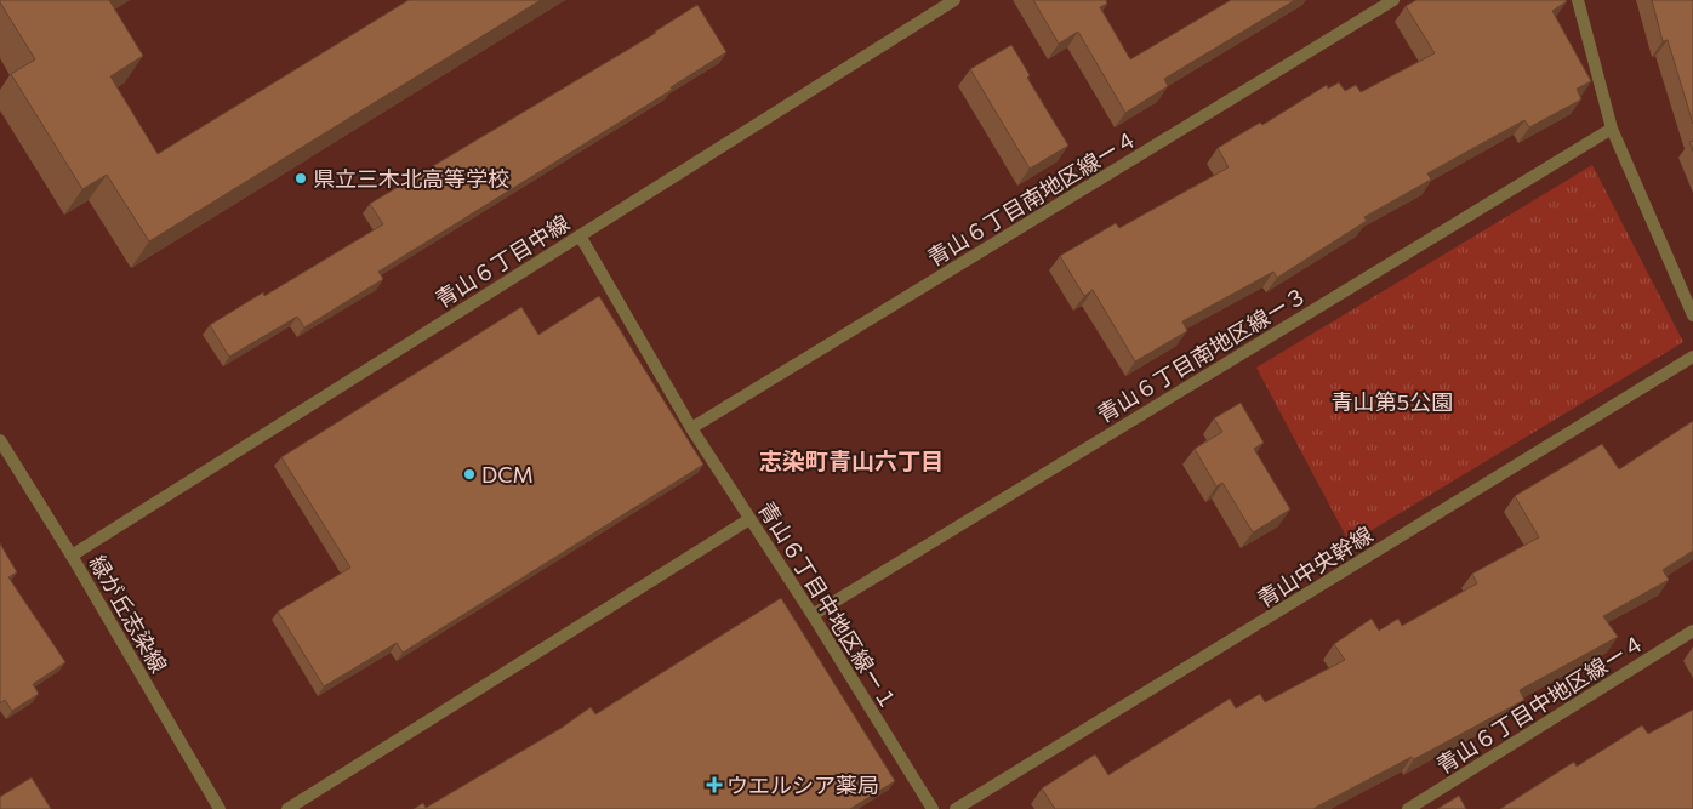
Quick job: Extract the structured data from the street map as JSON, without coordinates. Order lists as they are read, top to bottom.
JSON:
{
  "streets": {
    "street": [
      "青山６丁目南地区線ー４",
      "青山６丁目中線",
      "青山６丁目南地区線ー３",
      "青山中央幹線",
      "青山６丁目中地区線ー１",
      "緑が丘志染線",
      "青山６丁目中地区線ー４"
    ]
  },
  "crossings": [
    ["青山６丁目南地区線ー４", "青山６丁目中地区線ー１"],
    ["青山６丁目中線", "青山６丁目中地区線ー１"],
    ["青山６丁目中線", "緑が丘志染線"],
    ["青山６丁目南地区線ー３", "青山６丁目中地区線ー１"]
  ],
  "districts": ["志染町青山六丁目"],
  "parks": ["青山第5公園"],
  "places": {
    "other": ["県立三木北高等学校", "DCM"],
    "health": ["ウエルシア薬局"]
  }
}
